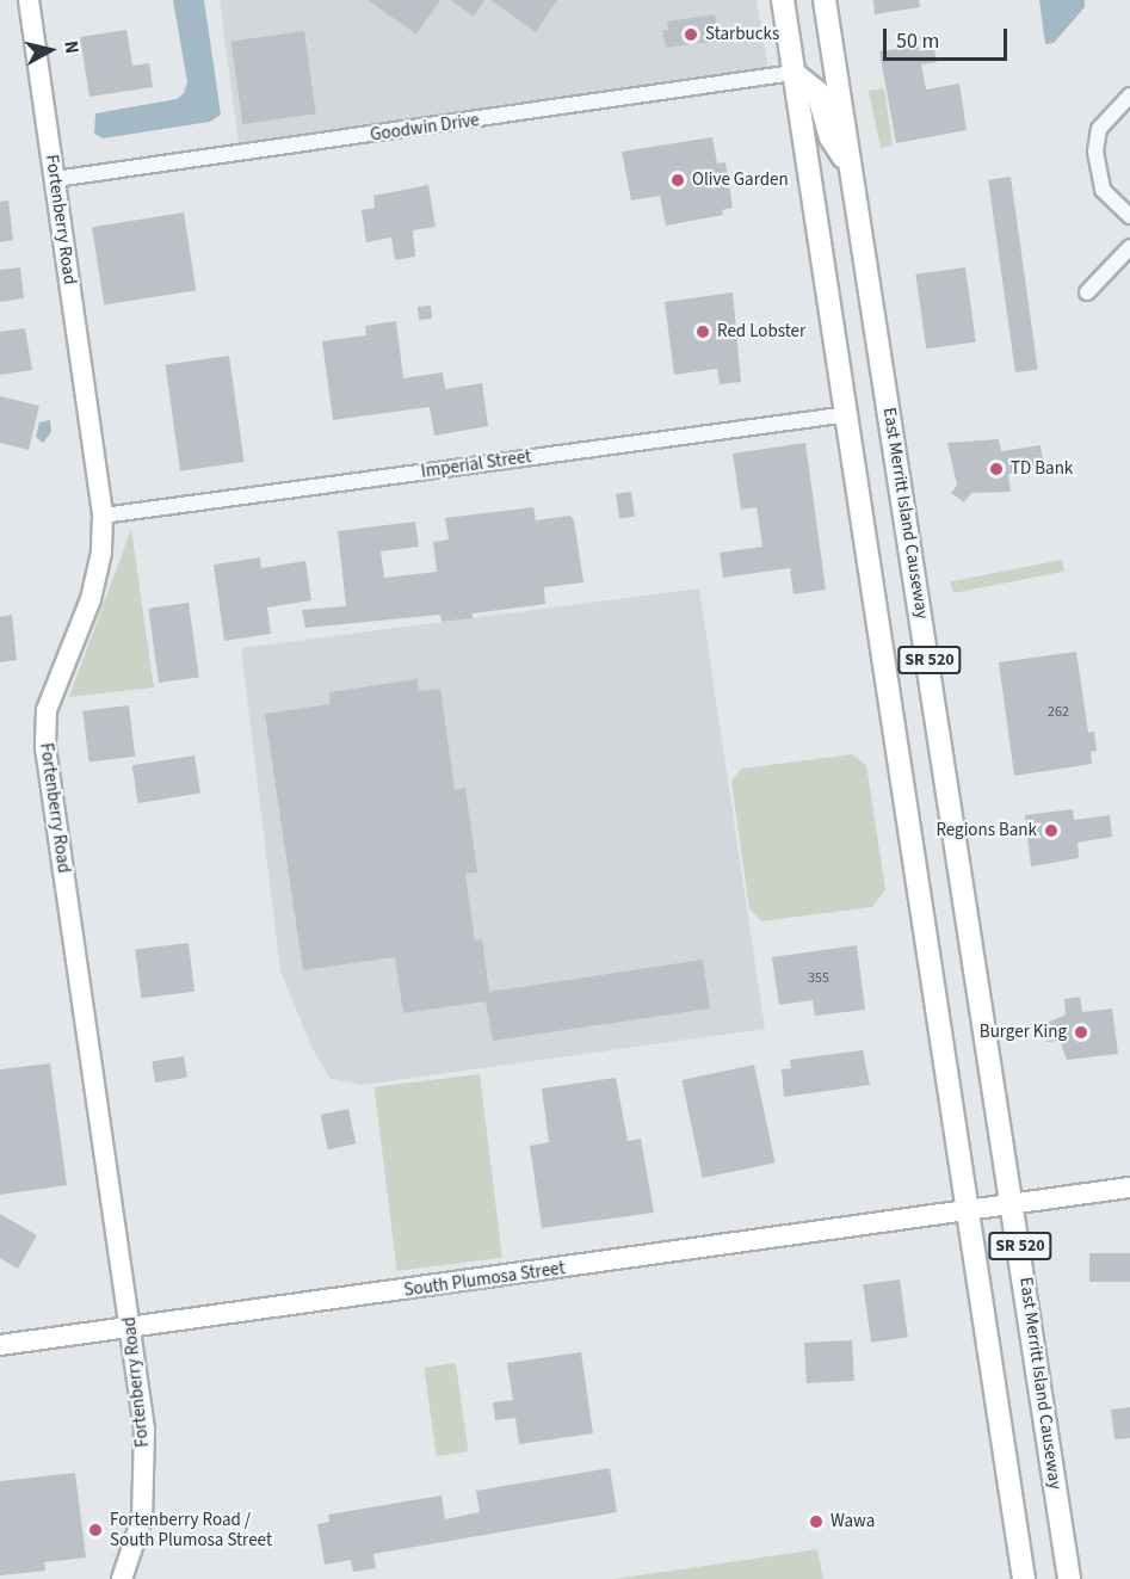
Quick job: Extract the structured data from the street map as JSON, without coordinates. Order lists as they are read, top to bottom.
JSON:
{
  "streets": {
    "main road": ["East Merritt Island Causeway", "SR 520"],
    "street": [
      "Goodwin Drive",
      "Fortenberry Road",
      "Imperial Street",
      "South Plumosa Street"
    ]
  },
  "crossings": [
    ["Goodwin Drive", "Fortenberry Road"],
    ["Goodwin Drive", "SR 520"],
    ["Fortenberry Road", "Imperial Street"],
    ["Fortenberry Road", "South Plumosa Street"],
    ["Imperial Street", "SR 520"],
    ["East Merritt Island Causeway", "South Plumosa Street"],
    ["SR 520", "South Plumosa Street"]
  ],
  "places": [
    "Starbucks",
    "Olive Garden",
    "Red Lobster",
    "TD Bank",
    "Regions Bank",
    "Burger King",
    "Wawa",
    "Fortenberry Road / South Plumosa Street"
  ],
  "house_numbers": ["262", "355"],
  "scale_bar": "50 m",
  "north": "right"
}
